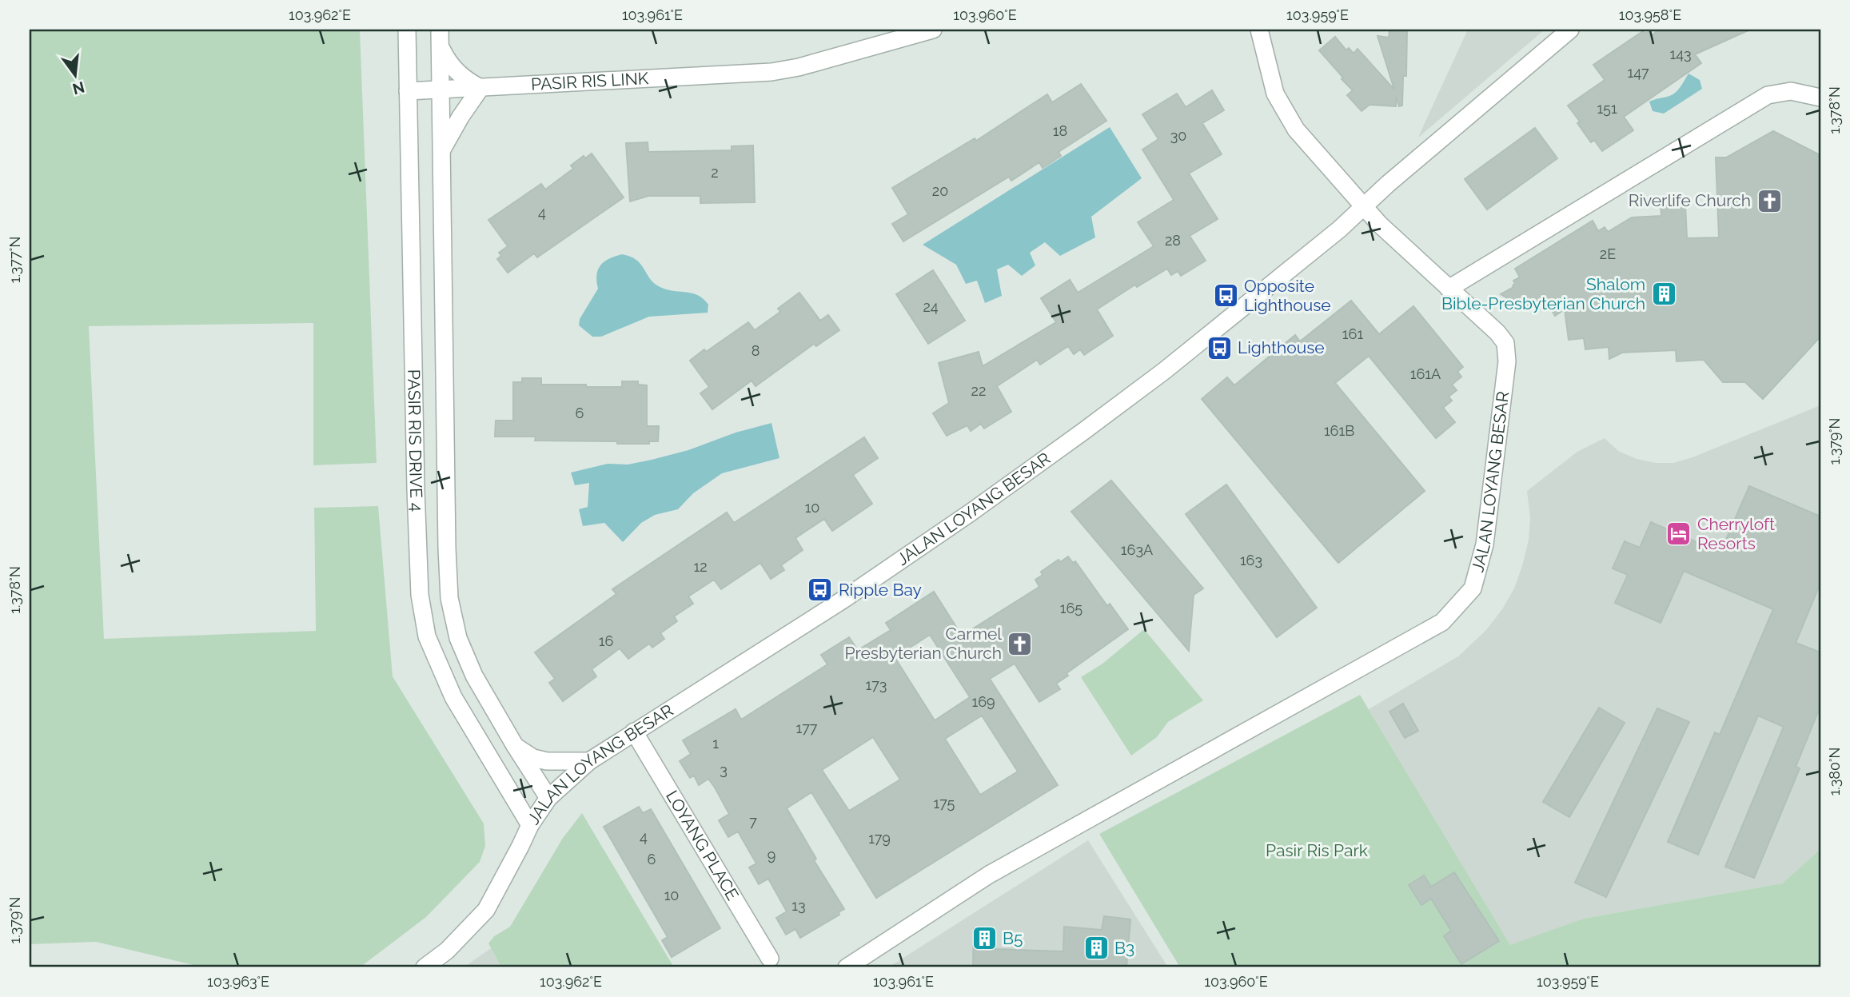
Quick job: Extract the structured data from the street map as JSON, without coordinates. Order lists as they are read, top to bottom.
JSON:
{
  "streets": {
    "street": [
      "PASIR RIS LINK",
      "PASIR RIS DRIVE 4",
      "JALAN LOYANG BESAR",
      "LOYANG PLACE"
    ]
  },
  "crossings": [
    ["PASIR RIS LINK", "PASIR RIS DRIVE 4"],
    ["PASIR RIS DRIVE 4", "JALAN LOYANG BESAR"],
    ["JALAN LOYANG BESAR", "LOYANG PLACE"]
  ],
  "parks": ["Pasir Ris Park"],
  "places": {
    "church": ["Riverlife Church", "Carmel Presbyterian Church"],
    "building": ["Shalom Bible-Presbyterian Church", "B5", "B3"],
    "bus stop": ["Opposite Lighthouse", "Lighthouse", "Ripple Bay"],
    "hotel": ["Cherryloft Resorts"]
  },
  "house_numbers": [
    "143",
    "147",
    "151",
    "18",
    "30",
    "2",
    "20",
    "4",
    "28",
    "2E",
    "24",
    "161",
    "8",
    "161A",
    "22",
    "6",
    "161B",
    "10",
    "163A",
    "163",
    "12",
    "165",
    "16",
    "173",
    "169",
    "177",
    "1",
    "3",
    "175",
    "7",
    "4",
    "179",
    "9",
    "6",
    "10",
    "13"
  ],
  "north": "bottom",
  "coordinates": [
    "103.962°E",
    "103.961°E",
    "103.960°E",
    "103.959°E",
    "103.958°E",
    "1.378°N",
    "1.377°N",
    "1.379°N",
    "1.380°N",
    "103.963°E"
  ]
}
